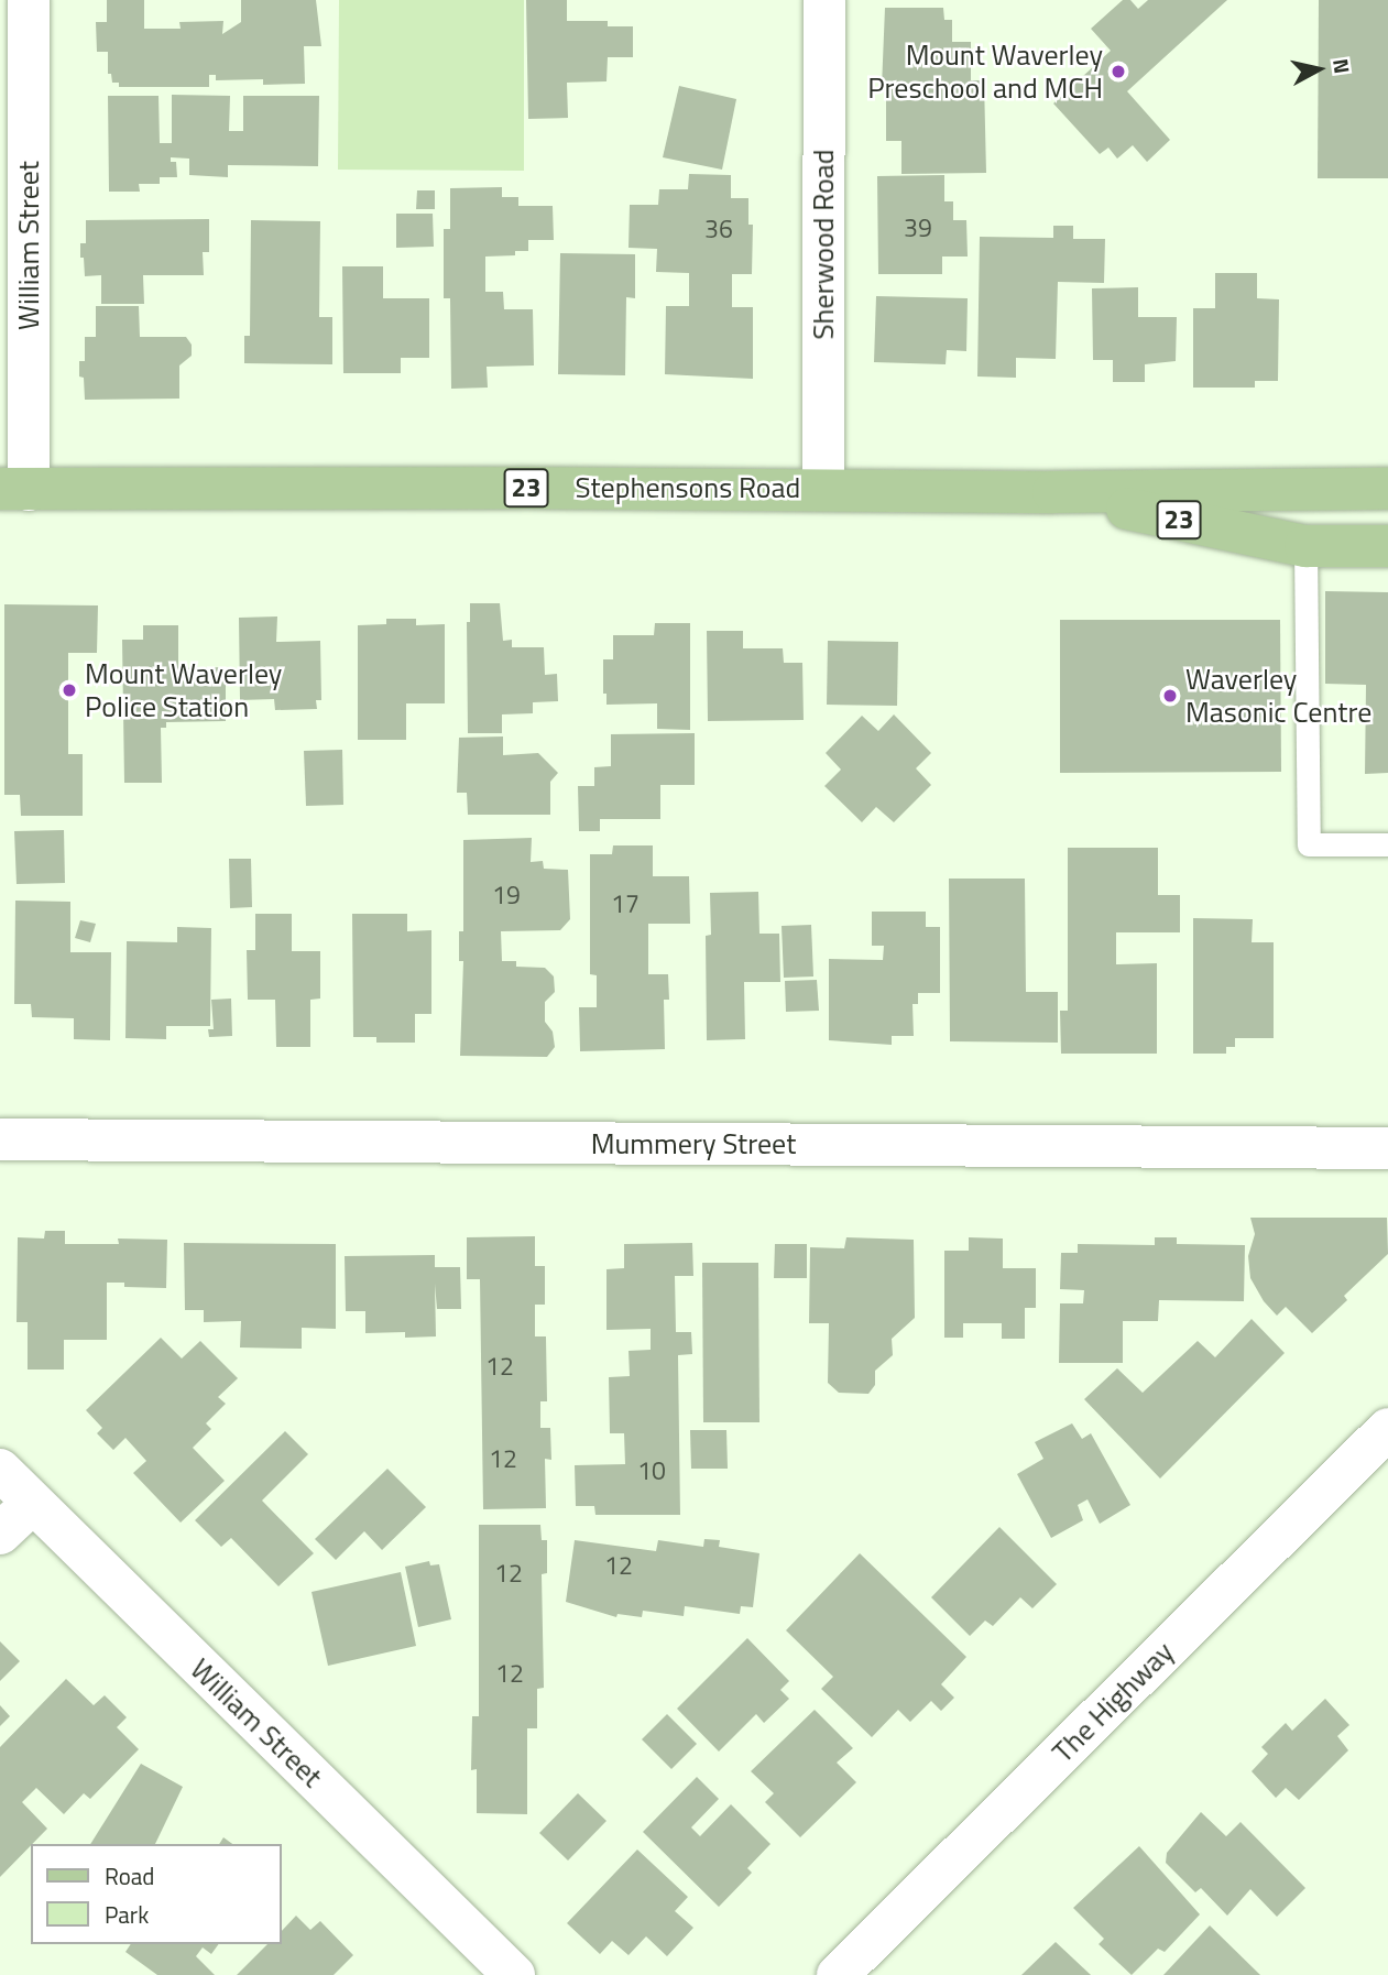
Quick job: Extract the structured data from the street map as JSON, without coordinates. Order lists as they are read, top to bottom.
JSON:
{
  "streets": {
    "main road": ["23", "Stephensons Road"],
    "street": [
      "Sherwood Road",
      "William Street",
      "Mummery Street",
      "The Highway"
    ]
  },
  "crossings": [
    ["Sherwood Road", "Stephensons Road"],
    ["William Street", "Stephensons Road"]
  ],
  "places": ["Mount Waverley Preschool and MCH", "Mount Waverley Police Station", "Waverley Masonic Centre"],
  "house_numbers": [
    "39",
    "36",
    "19",
    "17",
    "12",
    "12",
    "10",
    "12",
    "12",
    "12"
  ],
  "legend": ["Road", "Park"],
  "north": "right"
}
